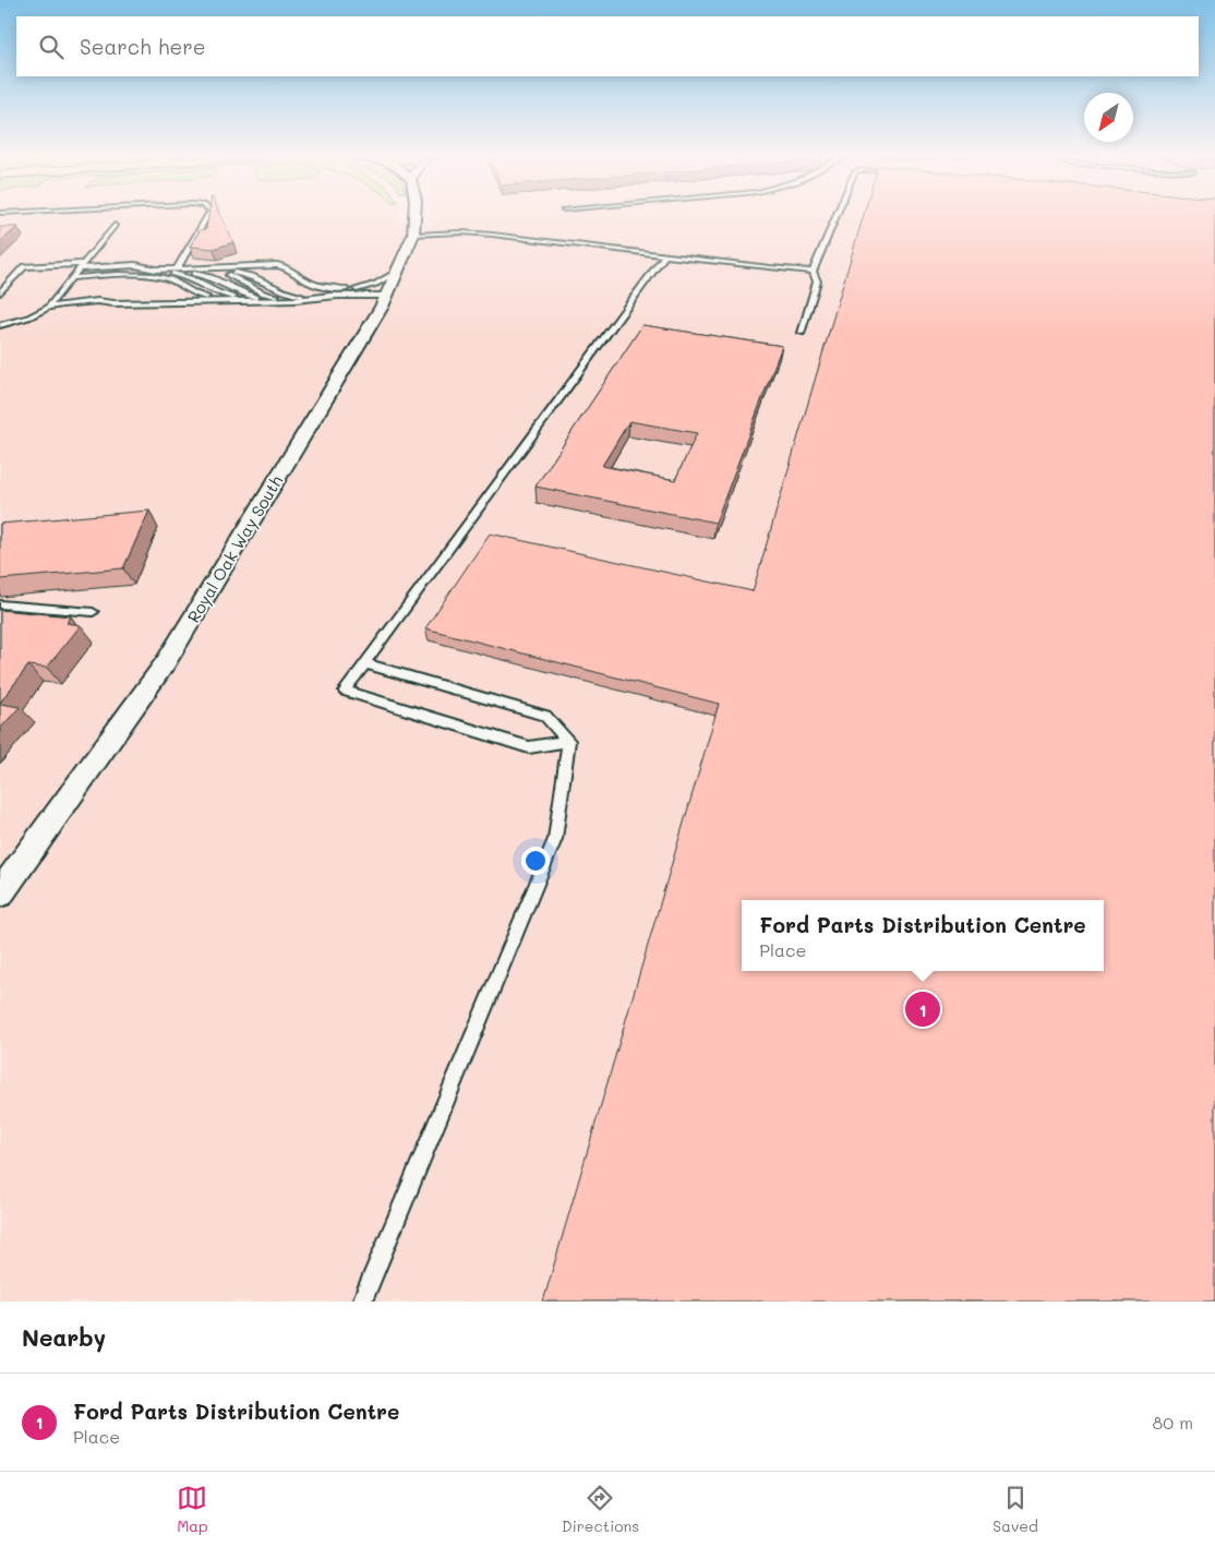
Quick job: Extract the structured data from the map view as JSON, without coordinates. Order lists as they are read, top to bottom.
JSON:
{
  "streets": {
    "street": ["Royal Oak Way South"]
  },
  "north": "bottom left",
  "page": {
    "search": "Search here",
    "popup": ["Ford Parts Distribution Centre", "Place"],
    "pins": "1",
    "heading": "Nearby",
    "list": [
      {
        "mark": "1",
        "name": "Ford Parts Distribution Centre",
        "note": "Place",
        "value": "80 m"
      }
    ],
    "nav": ["Map", "Directions", "Saved"]
  }
}
